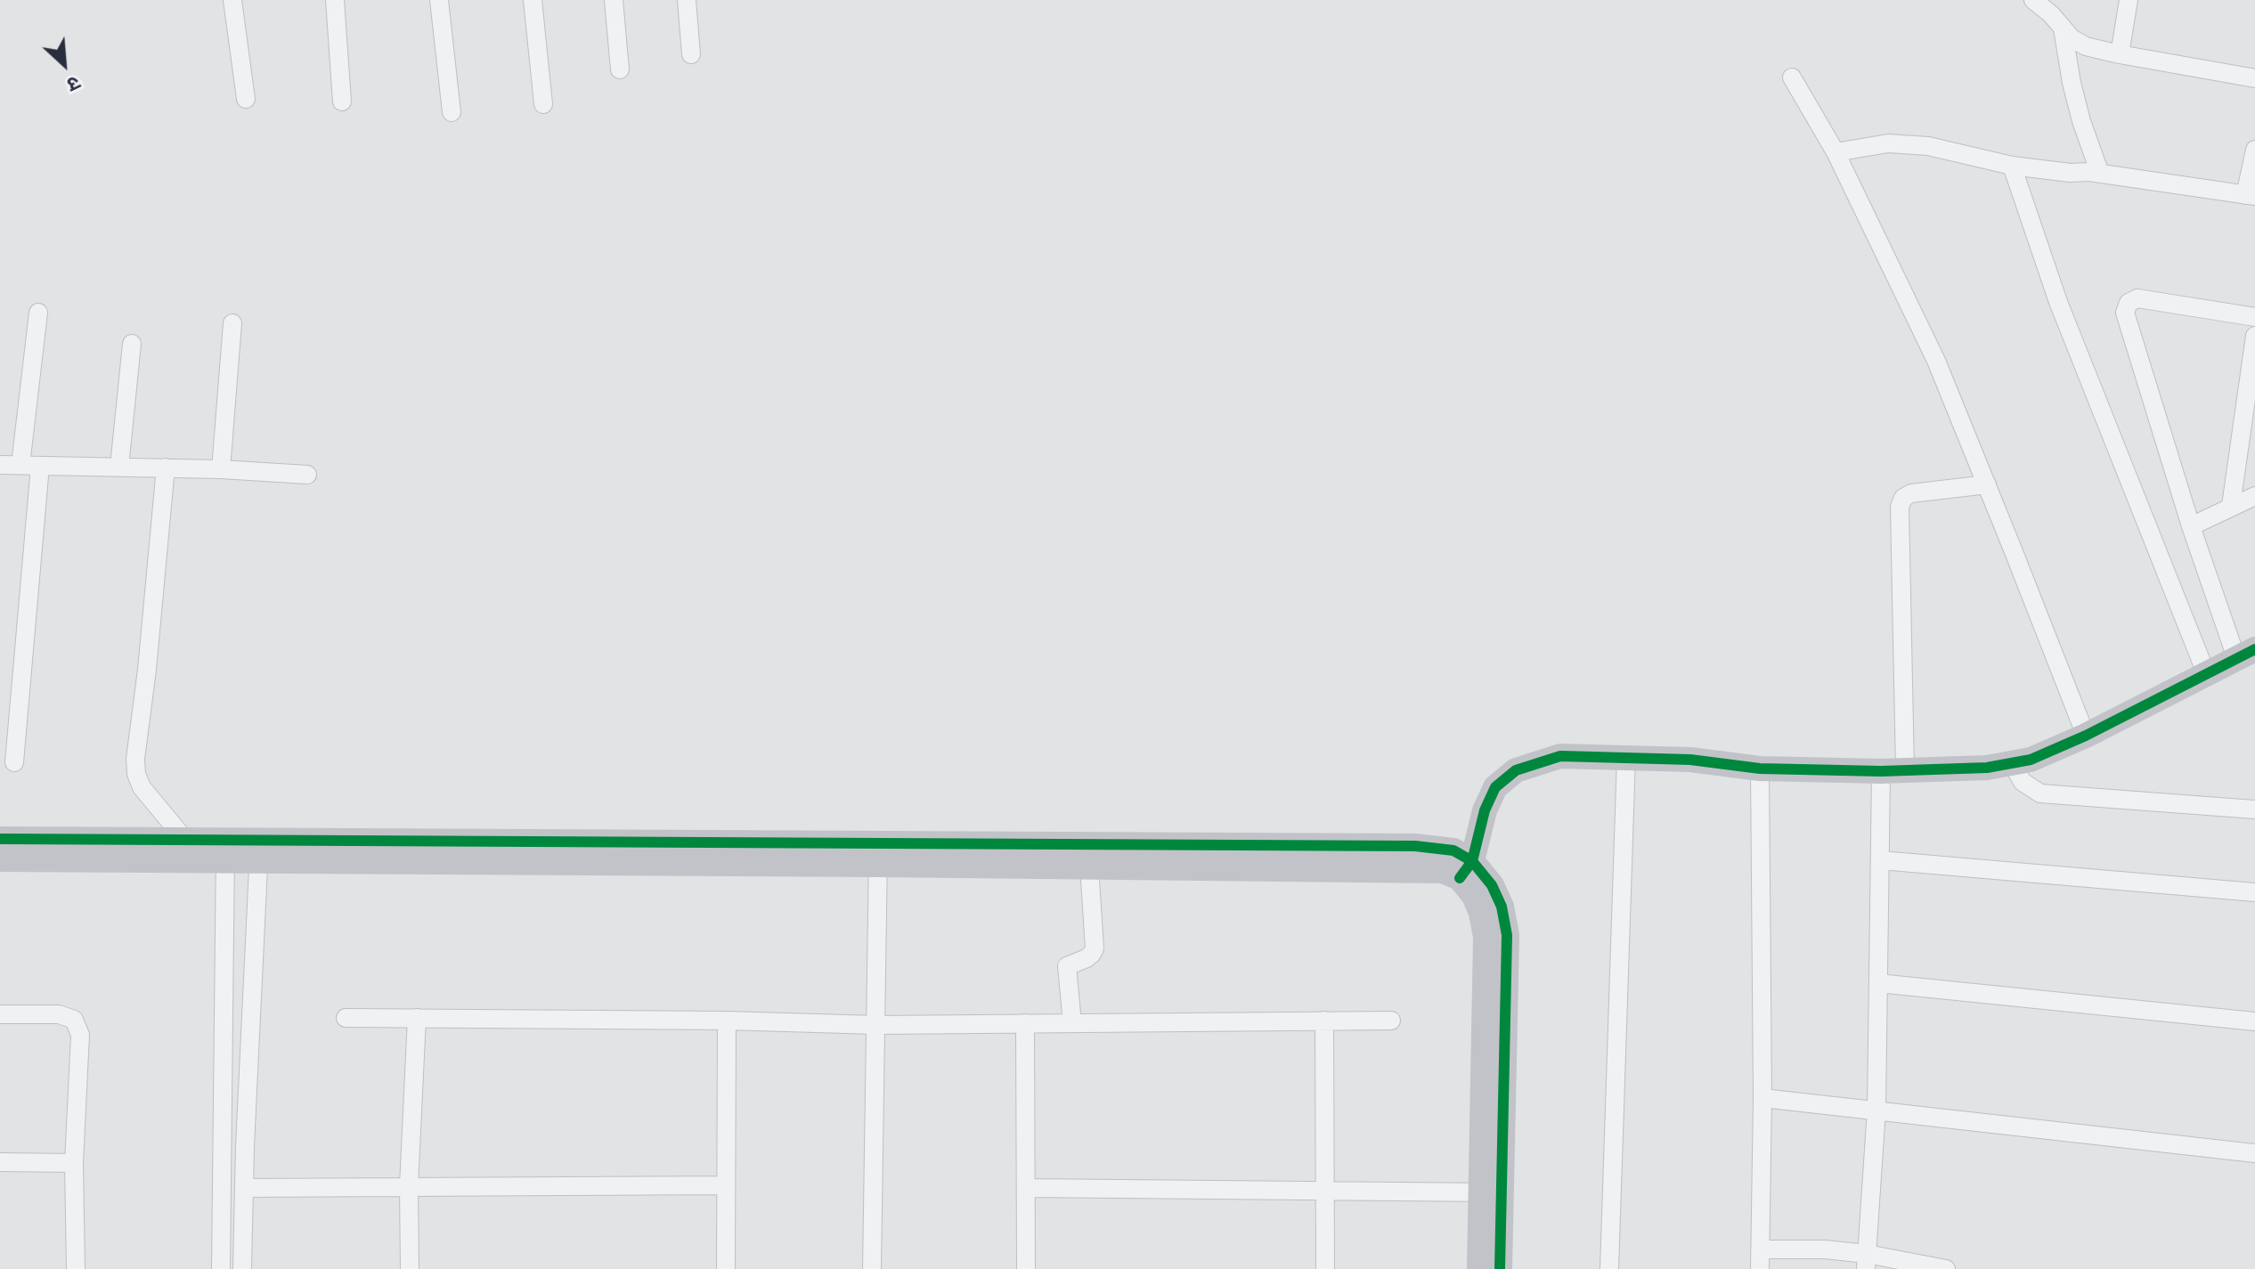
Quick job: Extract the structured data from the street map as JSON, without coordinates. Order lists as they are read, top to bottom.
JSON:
{
  "north": "bottom right"
}
